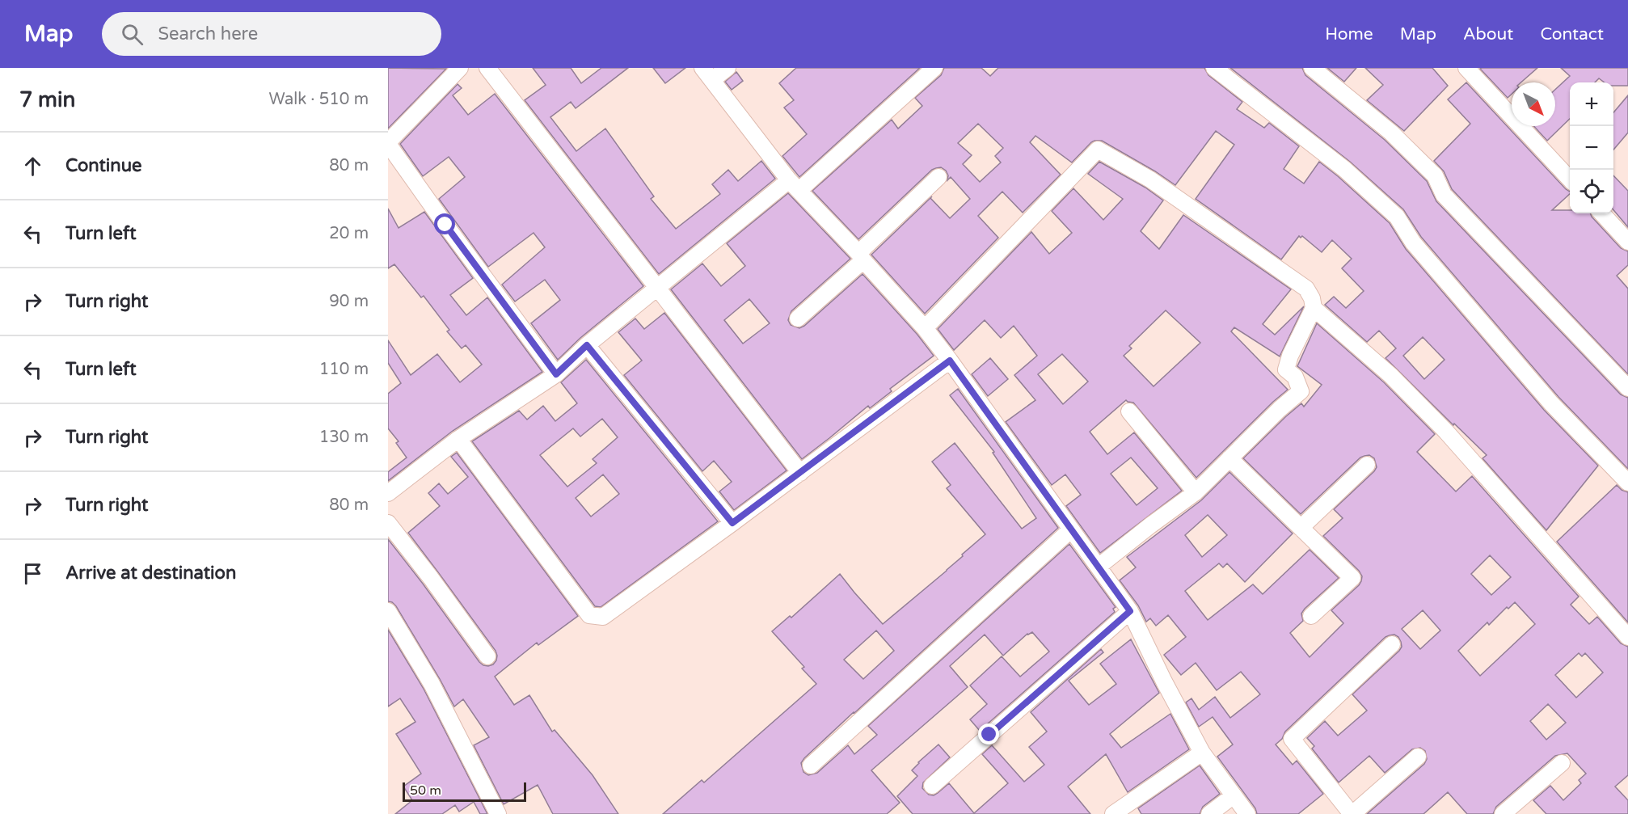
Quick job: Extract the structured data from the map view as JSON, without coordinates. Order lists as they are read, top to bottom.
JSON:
{
  "scale_bar": "50 m",
  "north": "bottom right",
  "page": {
    "header": "Map",
    "search": "Search here",
    "nav": [
      "Home",
      "Map",
      "About",
      "Contact"
    ],
    "heading": ["7 min", "Walk · 510 m"],
    "map_buttons": ["+", "−"],
    "list": [
      ["Continue", "80 m"],
      ["Turn left", "20 m"],
      ["Turn right", "90 m"],
      ["Turn left", "110 m"],
      ["Turn right", "130 m"],
      ["Turn right", "80 m"],
      "Arrive at destination"
    ],
    "scale": "50 m"
  }
}
